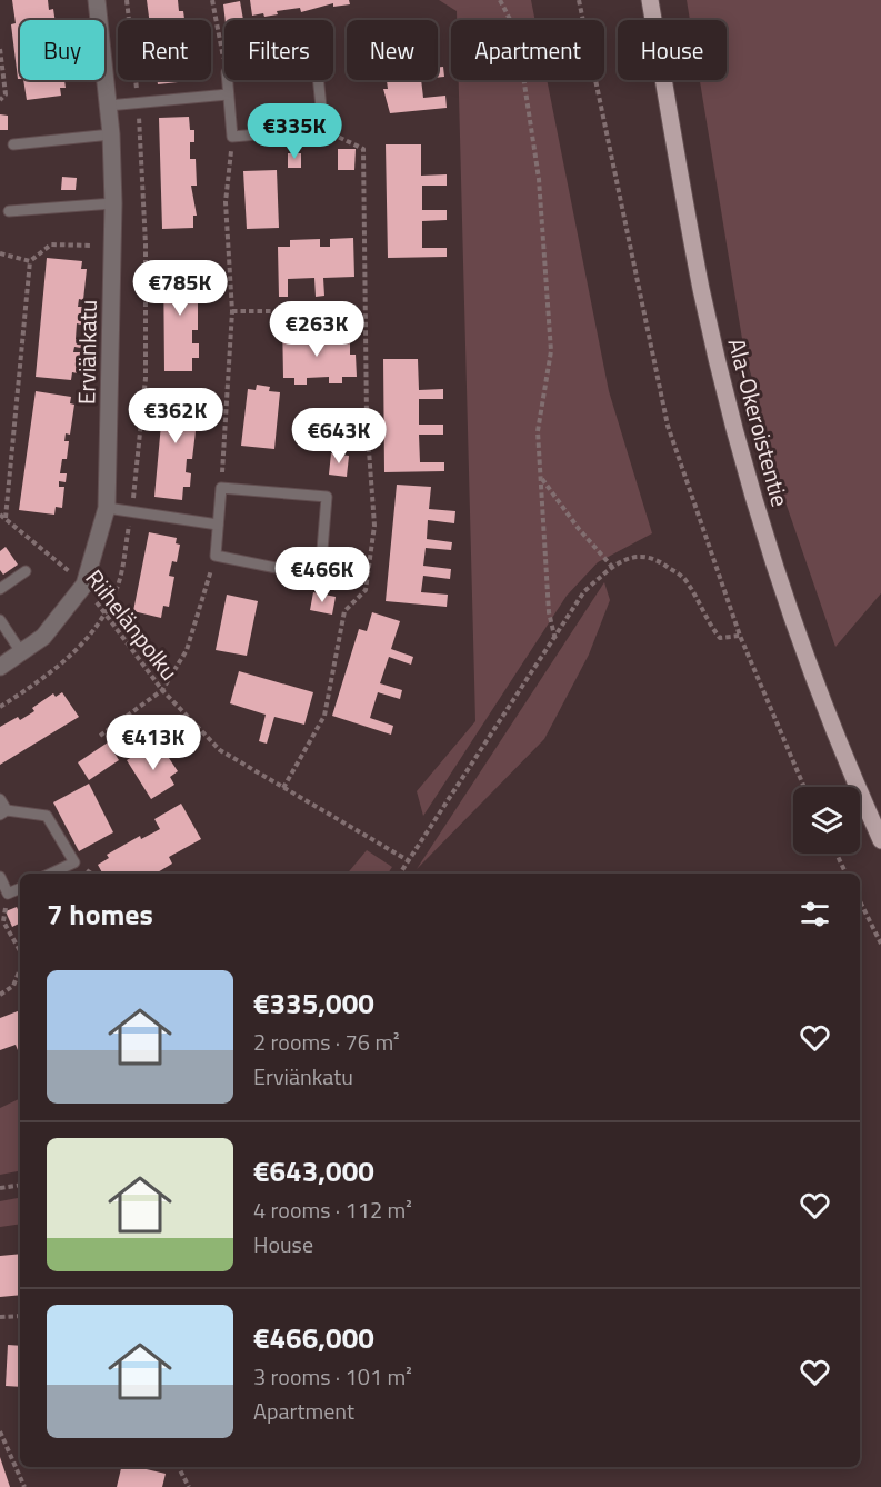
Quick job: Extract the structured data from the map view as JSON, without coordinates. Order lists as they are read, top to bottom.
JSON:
{
  "streets": {
    "main road": ["Ala-Okeroistentie"],
    "street": ["Erviänkatu"],
    "path": ["Riihelänpolku"]
  },
  "crossings": [
    ["Erviänkatu", "Riihelänpolku"]
  ],
  "page": {
    "chip": [
      "Buy",
      "Rent",
      "Filters",
      "New",
      "Apartment",
      "House"
    ],
    "price": [
      "€335K",
      "€785K",
      "€263K",
      "€362K",
      "€643K",
      "€466K",
      "€413K"
    ],
    "heading": "7 homes",
    "list": [
      {
        "name": "€335,000",
        "note": "2 rooms · 76 m² · Erviänkatu"
      },
      {
        "name": "€643,000",
        "note": "4 rooms · 112 m² · House"
      },
      {
        "name": "€466,000",
        "note": "3 rooms · 101 m² · Apartment"
      }
    ]
  }
}
